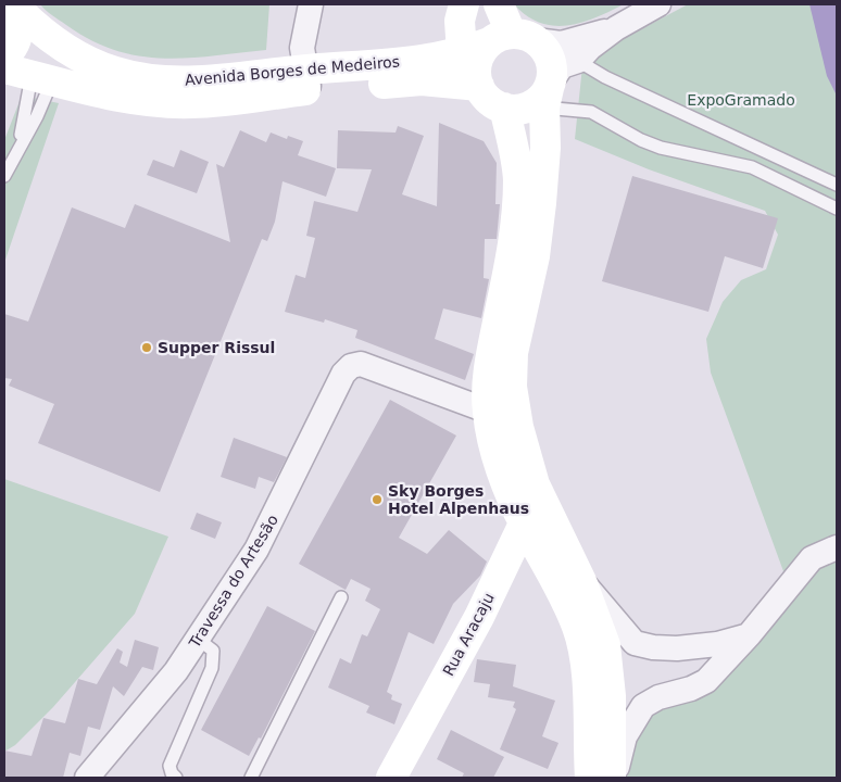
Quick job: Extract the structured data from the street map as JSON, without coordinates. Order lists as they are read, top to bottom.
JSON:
{
  "streets": {
    "main road": ["Avenida Borges de Medeiros", "Rua Aracaju"],
    "street": ["Travessa do Artesão"]
  },
  "parks": ["ExpoGramado"],
  "places": ["Supper Rissul", "Sky Borges Hotel Alpenhaus"]
}
